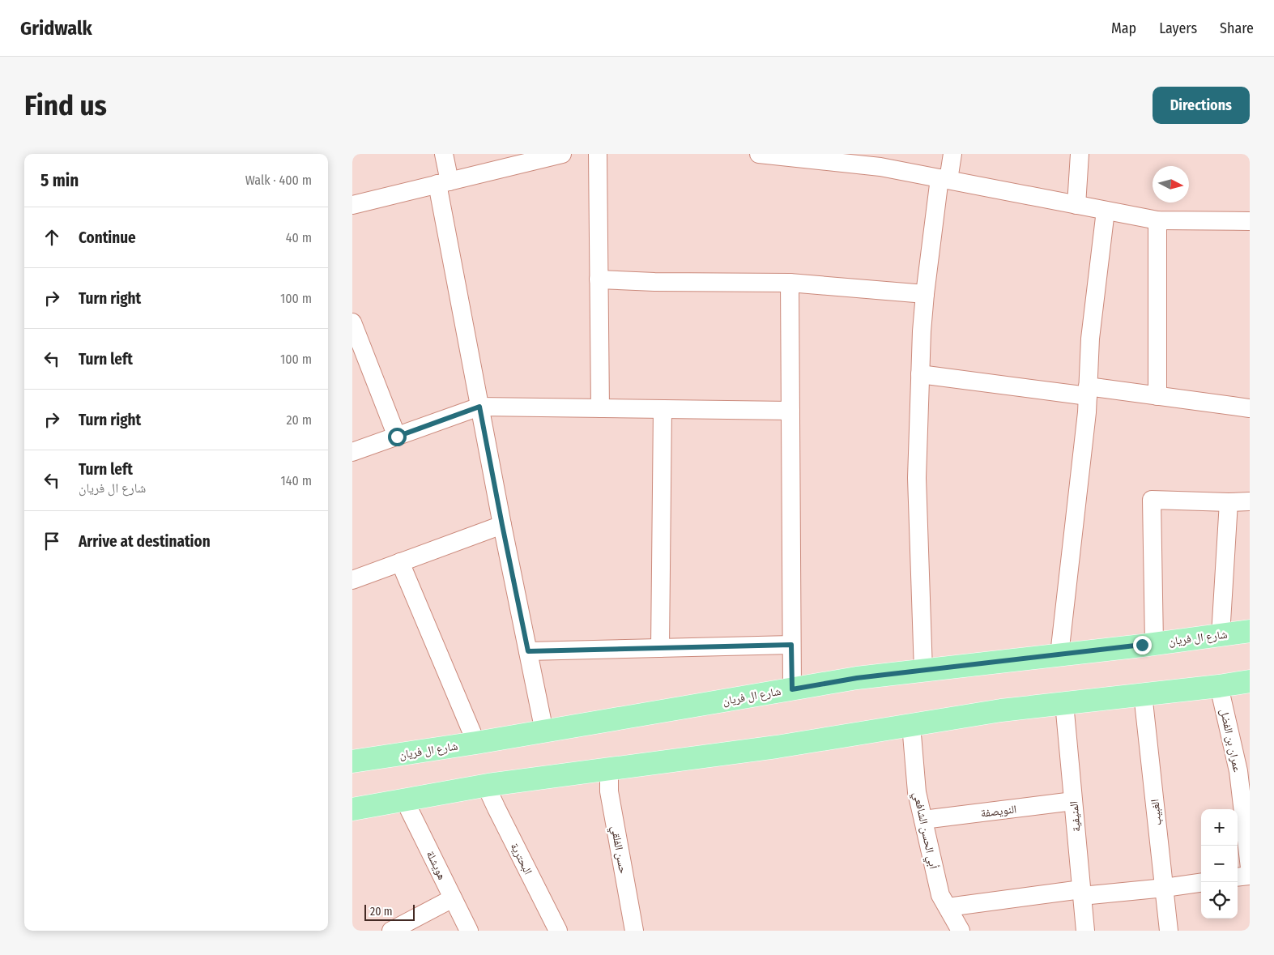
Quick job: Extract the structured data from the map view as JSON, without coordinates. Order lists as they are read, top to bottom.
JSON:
{
  "streets": {
    "main road": ["شارع ال فريان"],
    "street": [
      "عمران بن الفضل",
      "النويصفة",
      "الغبيب",
      "المنيفية",
      "أبي الحسن الشافعي",
      "حسن الفلقي",
      "البحترية",
      "هويشلة"
    ]
  },
  "crossings": [
    ["النويصفة", "المنيفية"],
    ["النويصفة", "أبي الحسن الشافعي"]
  ],
  "scale_bar": "20 m",
  "north": "right",
  "page": {
    "header": "Gridwalk",
    "nav": ["Map", "Layers", "Share"],
    "buttons": "Directions",
    "title": "Find us",
    "heading": ["5 min", "Walk · 400 m"],
    "list": [
      ["Continue", "40 m"],
      ["Turn right", "100 m"],
      ["Turn left", "100 m"],
      ["Turn right", "20 m"],
      ["Turn left", "شارع ال فريان", "140 m"],
      "Arrive at destination"
    ],
    "map_buttons": ["+", "−"],
    "scale": "20 m"
  }
}
